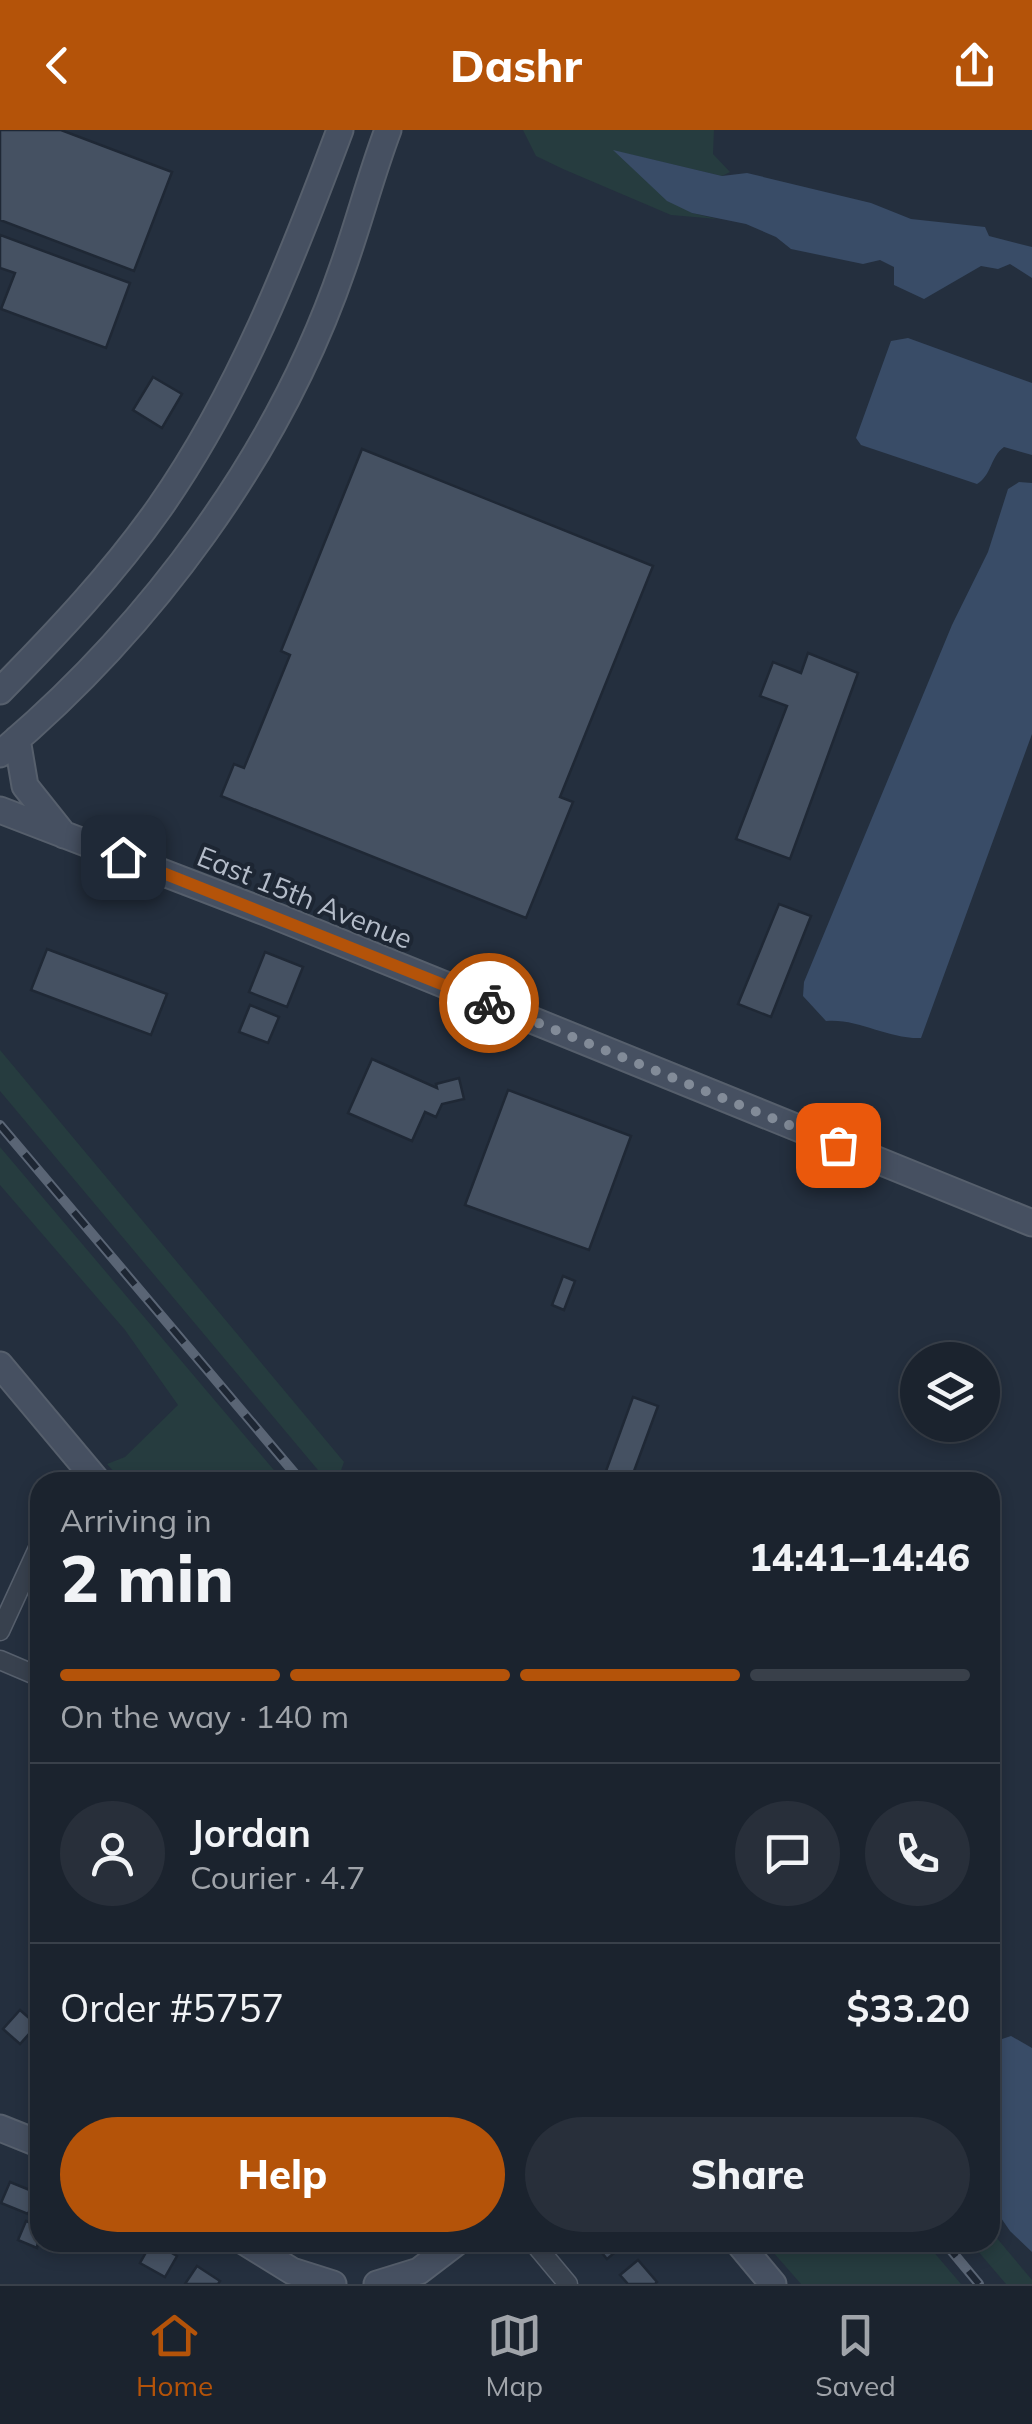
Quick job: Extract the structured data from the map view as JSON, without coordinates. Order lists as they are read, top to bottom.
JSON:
{
  "streets": {
    "main road": ["East 15th Avenue"]
  },
  "page": {
    "header": "Dashr",
    "heading": ["2 min", "Arriving in", "14:41–14:46"],
    "panel": [
      "Jordan",
      "Courier · 4.7",
      "Order #5757",
      "$33.20"
    ],
    "bar": "On the way · 140 m",
    "buttons": ["Help", "Share"],
    "tabs": ["Home", "Map", "Saved"]
  }
}
